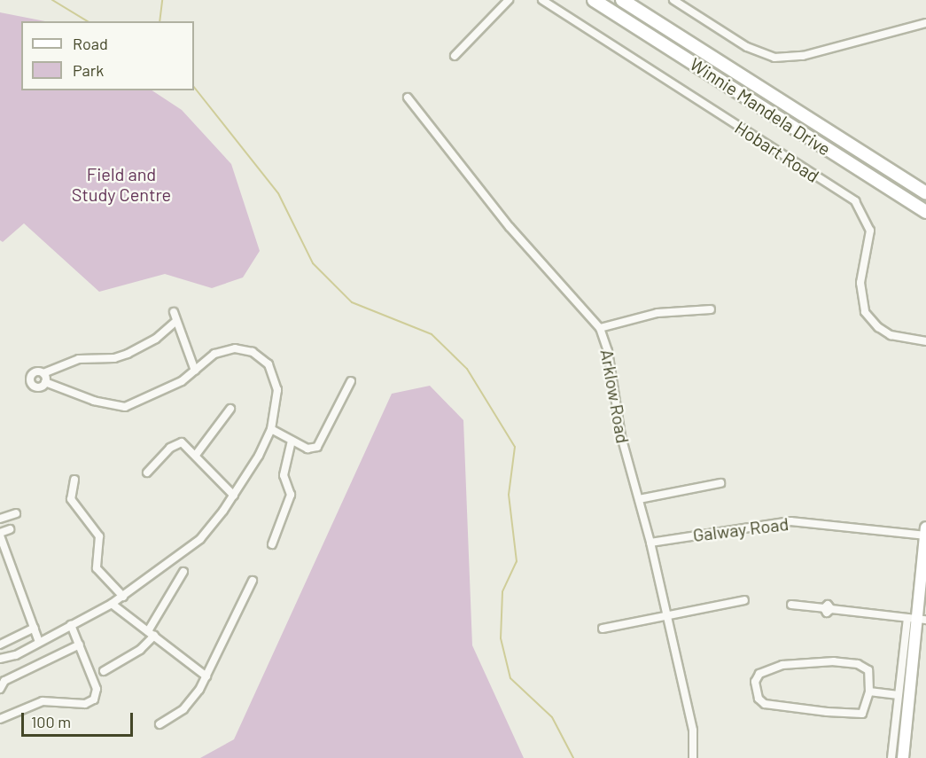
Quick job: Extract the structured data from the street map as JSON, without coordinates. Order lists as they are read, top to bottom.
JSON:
{
  "streets": {
    "main road": ["Winnie Mandela Drive"],
    "street": ["Hobart Road", "Arklow Road", "Galway Road"]
  },
  "crossings": [
    ["Arklow Road", "Galway Road"]
  ],
  "parks": ["Field and Study Centre"],
  "legend": ["Road", "Park"],
  "scale_bar": "100 m"
}
